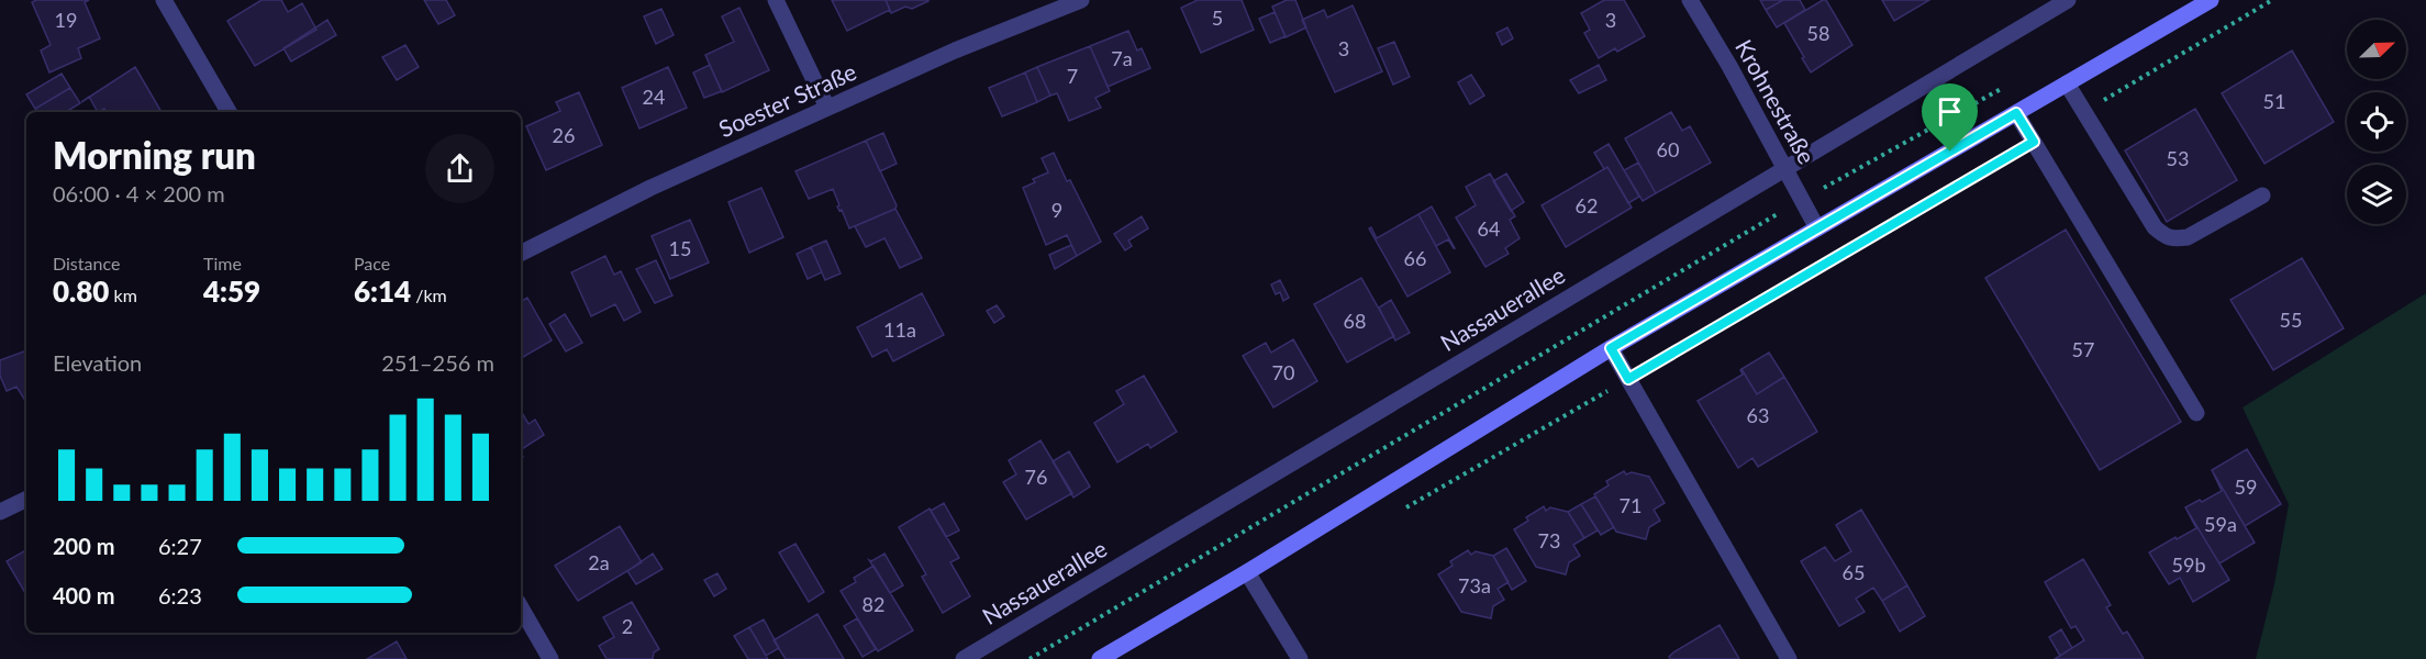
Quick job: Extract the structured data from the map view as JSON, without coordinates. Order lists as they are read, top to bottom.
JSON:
{
  "streets": {
    "street": ["Soester Straße", "Krohnestraße", "Nassauerallee"]
  },
  "crossings": [
    ["Krohnestraße", "Nassauerallee"]
  ],
  "house_numbers": [
    "5",
    "19",
    "3",
    "58",
    "3",
    "7a",
    "7",
    "24",
    "51",
    "26",
    "60",
    "53",
    "62",
    "9",
    "64",
    "15",
    "66",
    "55",
    "68",
    "11a",
    "57",
    "70",
    "63",
    "76",
    "59",
    "71",
    "59a",
    "73",
    "2a",
    "59b",
    "65",
    "73a",
    "82",
    "2"
  ],
  "north": "top right",
  "page": {
    "heading": ["Morning run", "06:00 · 4 × 200 m"],
    "stats": [
      ["Distance", "0.80 km"],
      ["Time", "4:59"],
      ["Pace", "6:14 /km"]
    ],
    "chart": ["Elevation", "251–256 m"],
    "list": [
      {
        "name": "200 m",
        "note": "6:27"
      },
      {
        "name": "400 m",
        "note": "6:23"
      }
    ]
  }
}
